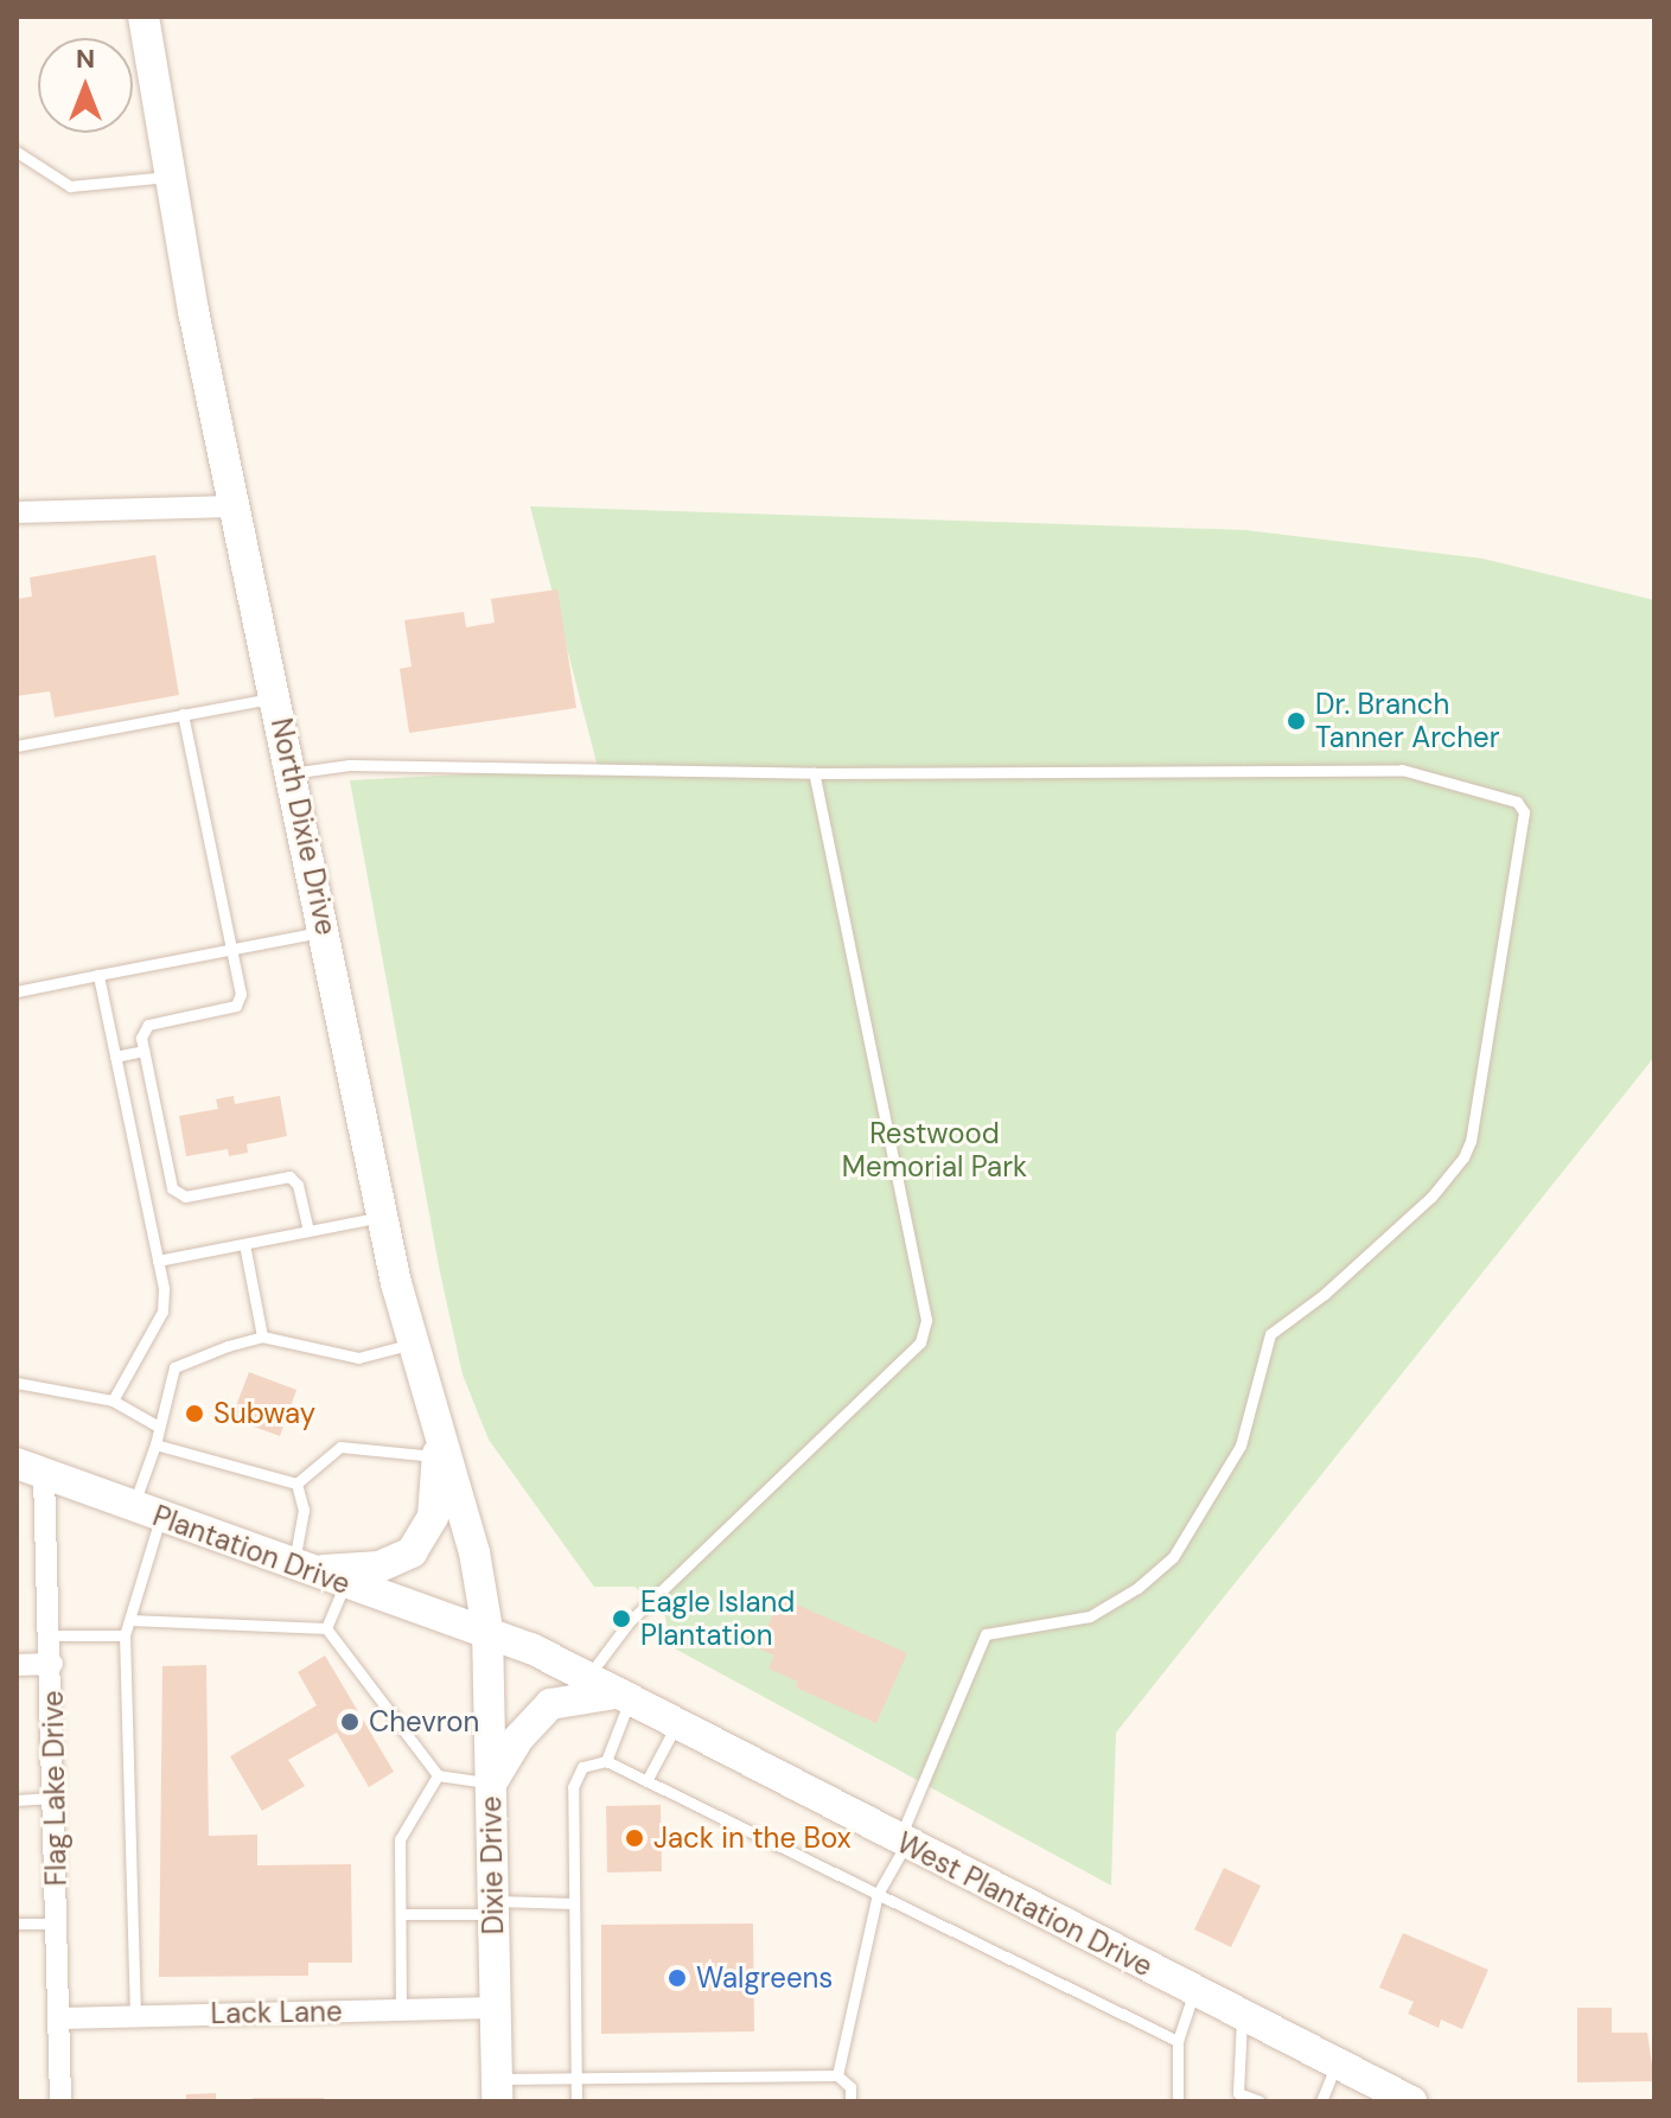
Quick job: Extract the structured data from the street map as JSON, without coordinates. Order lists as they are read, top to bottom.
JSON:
{
  "streets": {
    "main road": [
      "North Dixie Drive",
      "Plantation Drive",
      "Dixie Drive",
      "West Plantation Drive"
    ],
    "street": ["Flag Lake Drive", "Lack Lane"]
  },
  "crossings": [
    ["North Dixie Drive", "Plantation Drive"],
    ["North Dixie Drive", "Dixie Drive"],
    ["North Dixie Drive", "West Plantation Drive"],
    ["Plantation Drive", "Flag Lake Drive"],
    ["Plantation Drive", "Dixie Drive"],
    ["Plantation Drive", "West Plantation Drive"],
    ["Flag Lake Drive", "Lack Lane"],
    ["Dixie Drive", "West Plantation Drive"],
    ["Dixie Drive", "Lack Lane"]
  ],
  "parks": ["Restwood Memorial Park"],
  "places": [
    "Dr. Branch Tanner Archer",
    "Subway",
    "Eagle Island Plantation",
    "Chevron",
    "Jack in the Box",
    "Walgreens"
  ],
  "north": "top"
}
